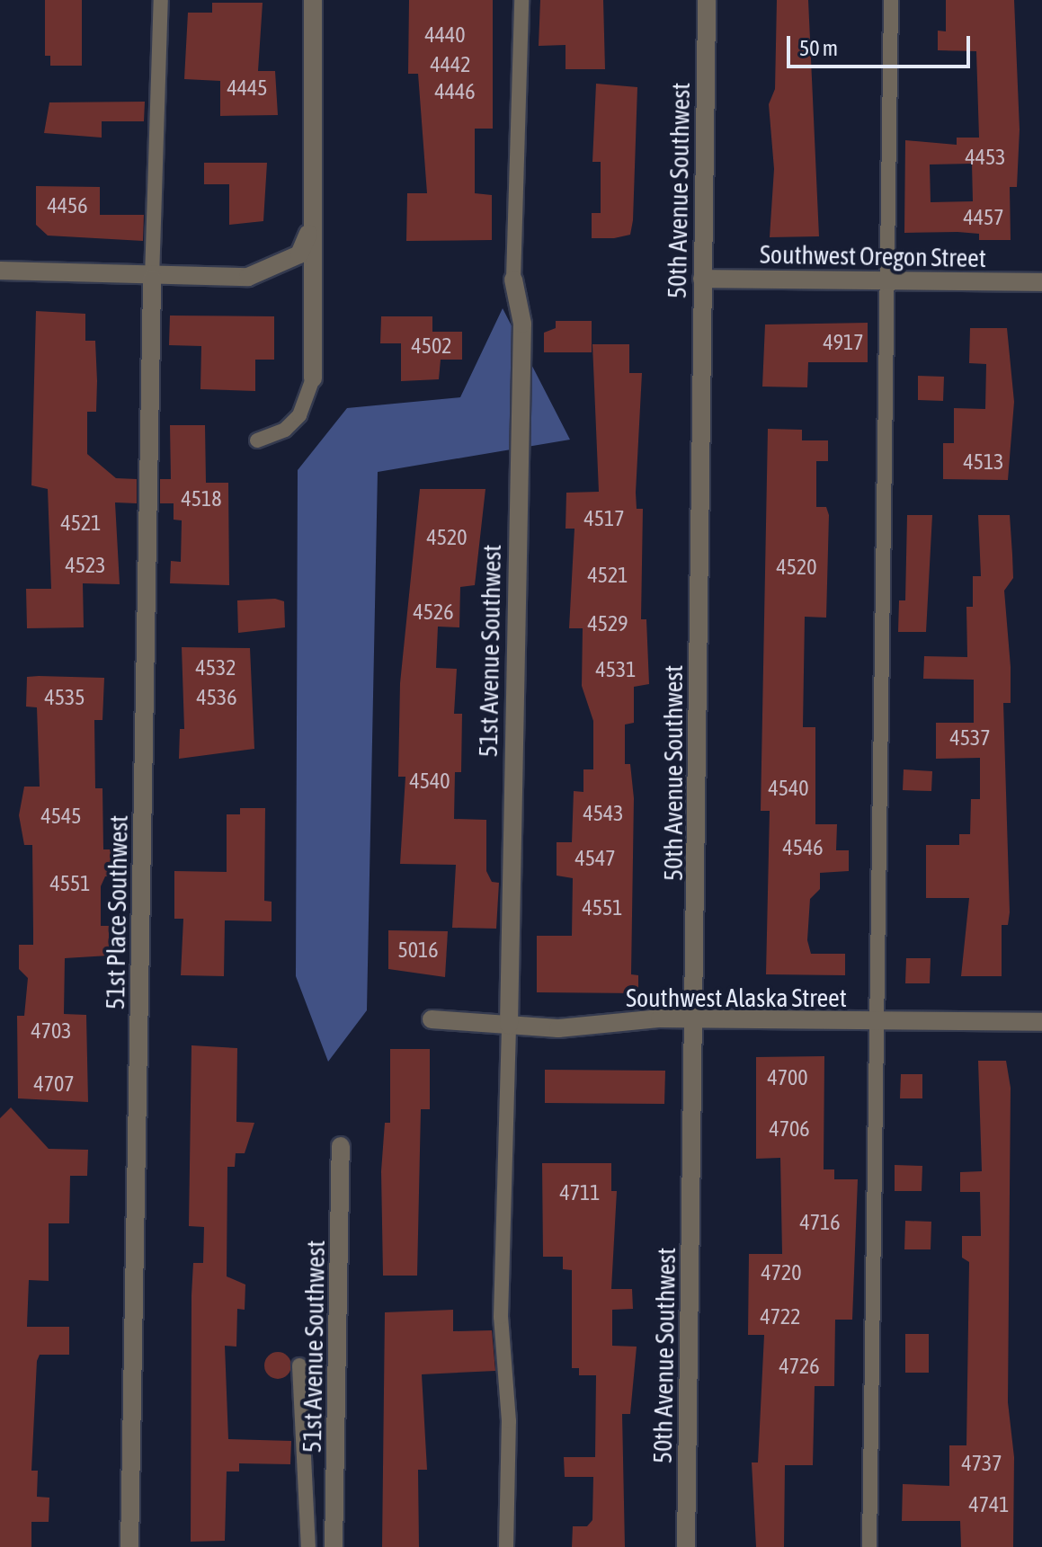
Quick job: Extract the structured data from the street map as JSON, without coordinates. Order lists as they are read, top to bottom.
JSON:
{
  "streets": {
    "street": [
      "50th Avenue Southwest",
      "Southwest Oregon Street",
      "51st Avenue Southwest",
      "51st Place Southwest",
      "Southwest Alaska Street"
    ]
  },
  "crossings": [
    ["50th Avenue Southwest", "Southwest Oregon Street"],
    ["50th Avenue Southwest", "Southwest Alaska Street"],
    ["51st Avenue Southwest", "Southwest Alaska Street"]
  ],
  "house_numbers": [
    "4440",
    "4442",
    "4445",
    "4446",
    "4453",
    "4456",
    "4457",
    "4917",
    "4502",
    "4513",
    "4518",
    "4517",
    "4521",
    "4520",
    "4523",
    "4520",
    "4521",
    "4526",
    "4529",
    "4532",
    "4531",
    "4535",
    "4536",
    "4537",
    "4540",
    "4540",
    "4543",
    "4545",
    "4546",
    "4547",
    "4551",
    "4551",
    "5016",
    "4703",
    "4700",
    "4707",
    "4706",
    "4711",
    "4716",
    "4720",
    "4722",
    "4726",
    "4737",
    "4741"
  ],
  "scale_bar": "50 m"
}
